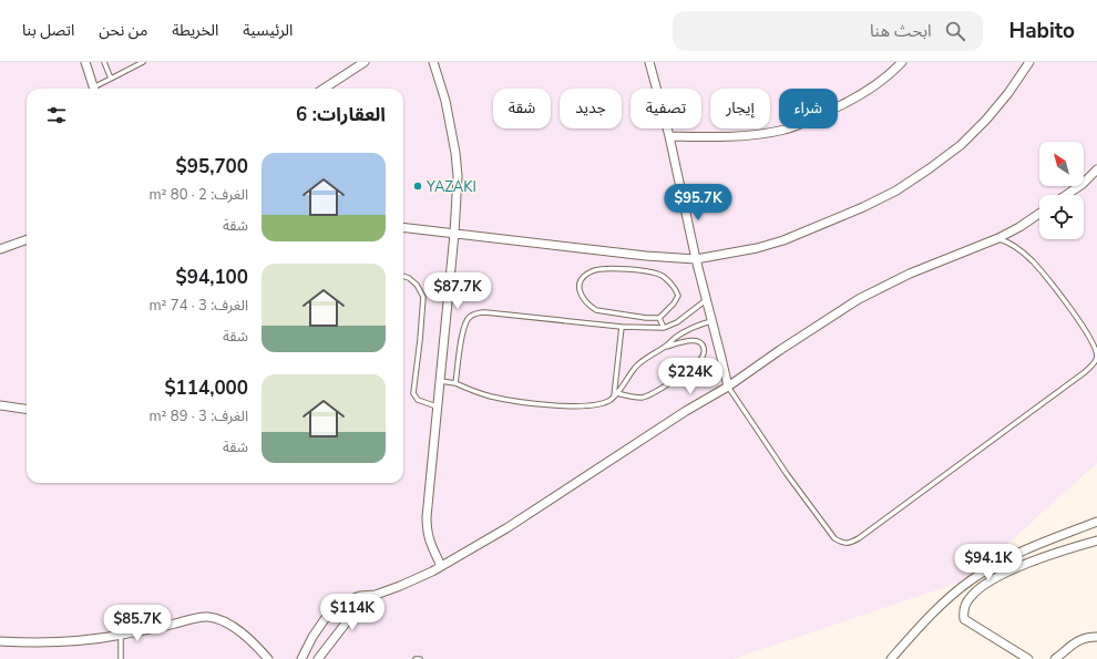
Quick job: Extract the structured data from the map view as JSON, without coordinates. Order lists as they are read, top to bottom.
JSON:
{
  "places": ["YAZAKI"],
  "north": "top left",
  "page": {
    "header": "Habito",
    "search": "ابحث هنا",
    "nav": [
      "الرئيسية",
      "الخريطة",
      "من نحن",
      "اتصل بنا"
    ],
    "chip": [
      "شراء",
      "إيجار",
      "تصفية",
      "جديد",
      "شقة"
    ],
    "heading": "العقارات: 6",
    "list": [
      {
        "name": "$95,700",
        "note": "الغرف: 2 · 80 m² · شقة"
      },
      {
        "name": "$94,100",
        "note": "الغرف: 3 · 74 m² · شقة"
      },
      {
        "name": "$114,000",
        "note": "الغرف: 3 · 89 m² · شقة"
      }
    ],
    "price": [
      "$95.7K",
      "$87.7K",
      "$224K",
      "$94.1K",
      "$114K",
      "$85.7K"
    ]
  }
}
